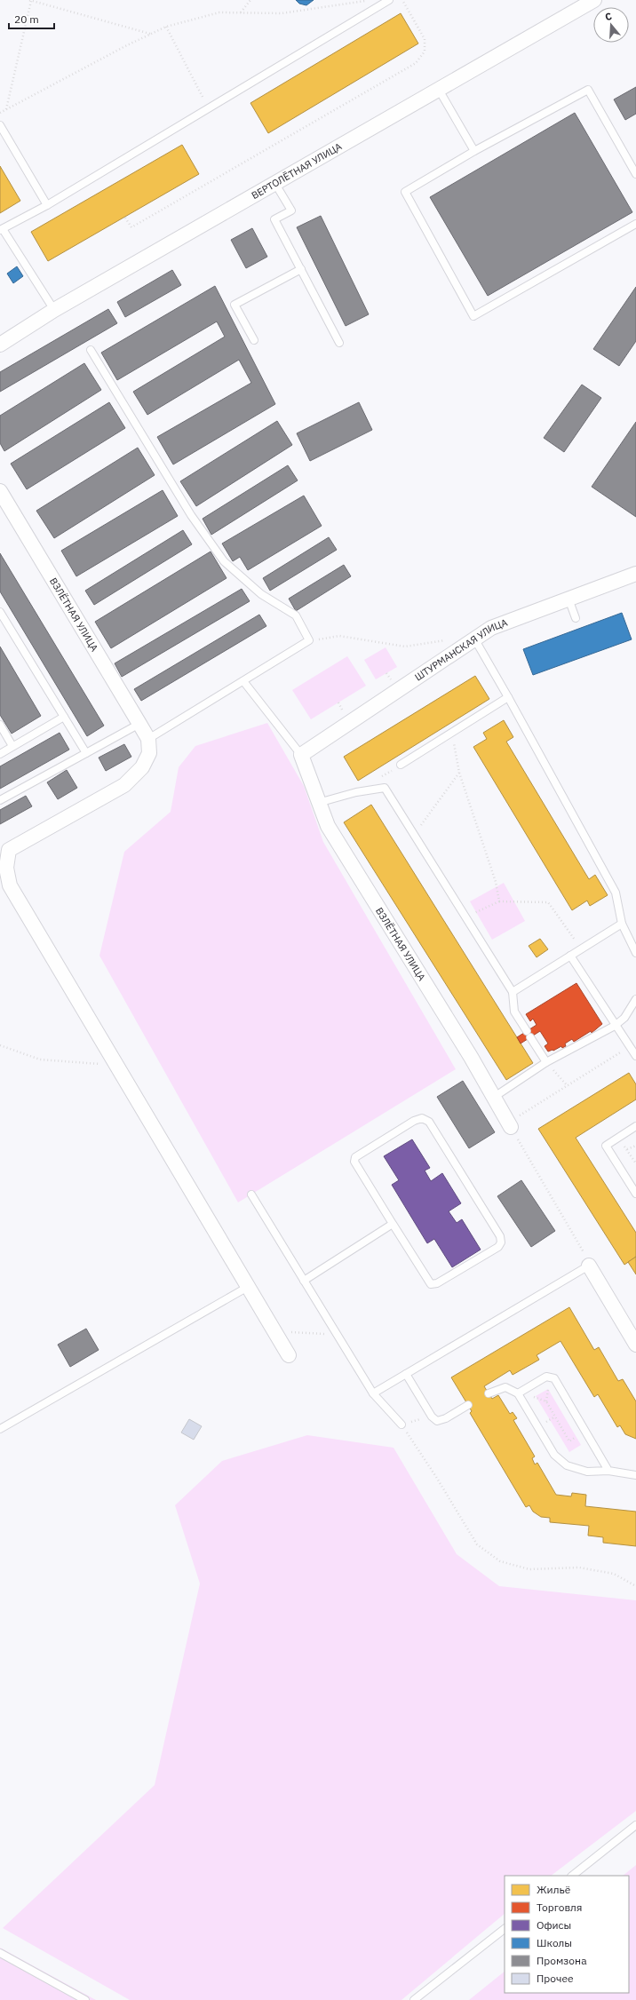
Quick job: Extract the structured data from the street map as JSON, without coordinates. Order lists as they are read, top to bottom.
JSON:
{
  "streets": {
    "street": ["ВЕРТОЛЁТНАЯ УЛИЦА", "ВЗЛЁТНАЯ УЛИЦА", "ШТУРМАНСКАЯ УЛИЦА"]
  },
  "crossings": [
    ["ВЗЛЁТНАЯ УЛИЦА", "ШТУРМАНСКАЯ УЛИЦА"]
  ],
  "legend": [
    "Жильё",
    "Торговля",
    "Офисы",
    "Школы",
    "Промзона",
    "Прочее"
  ],
  "scale_bar": "20 m",
  "north": "top"
}
